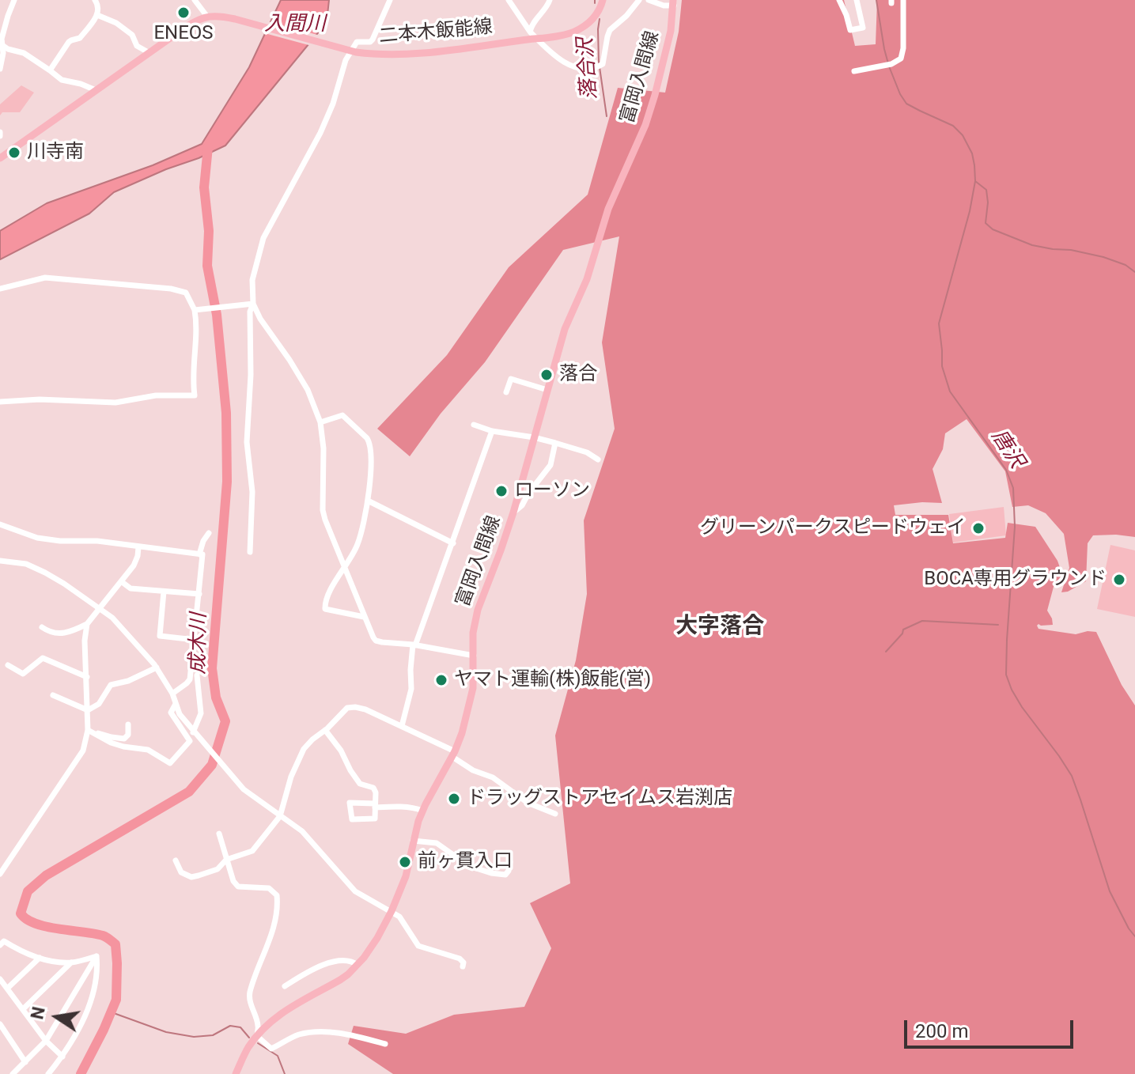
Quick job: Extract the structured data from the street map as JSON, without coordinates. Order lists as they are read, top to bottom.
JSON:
{
  "streets": {
    "main road": ["二本木飯能線", "富岡入間線"]
  },
  "districts": ["大字落合"],
  "water": [
    "入間川",
    "落合沢",
    "唐沢",
    "成木川"
  ],
  "places": [
    "ENEOS",
    "川寺南",
    "落合",
    "ローソン",
    "グリーンパークスピードウェイ",
    "BOCA専用グラウンド",
    "ヤマト運輸(株)飯能(営)",
    "ドラッグストアセイムス岩渕店",
    "前ヶ貫入口"
  ],
  "scale_bar": "200 m",
  "north": "left"
}
